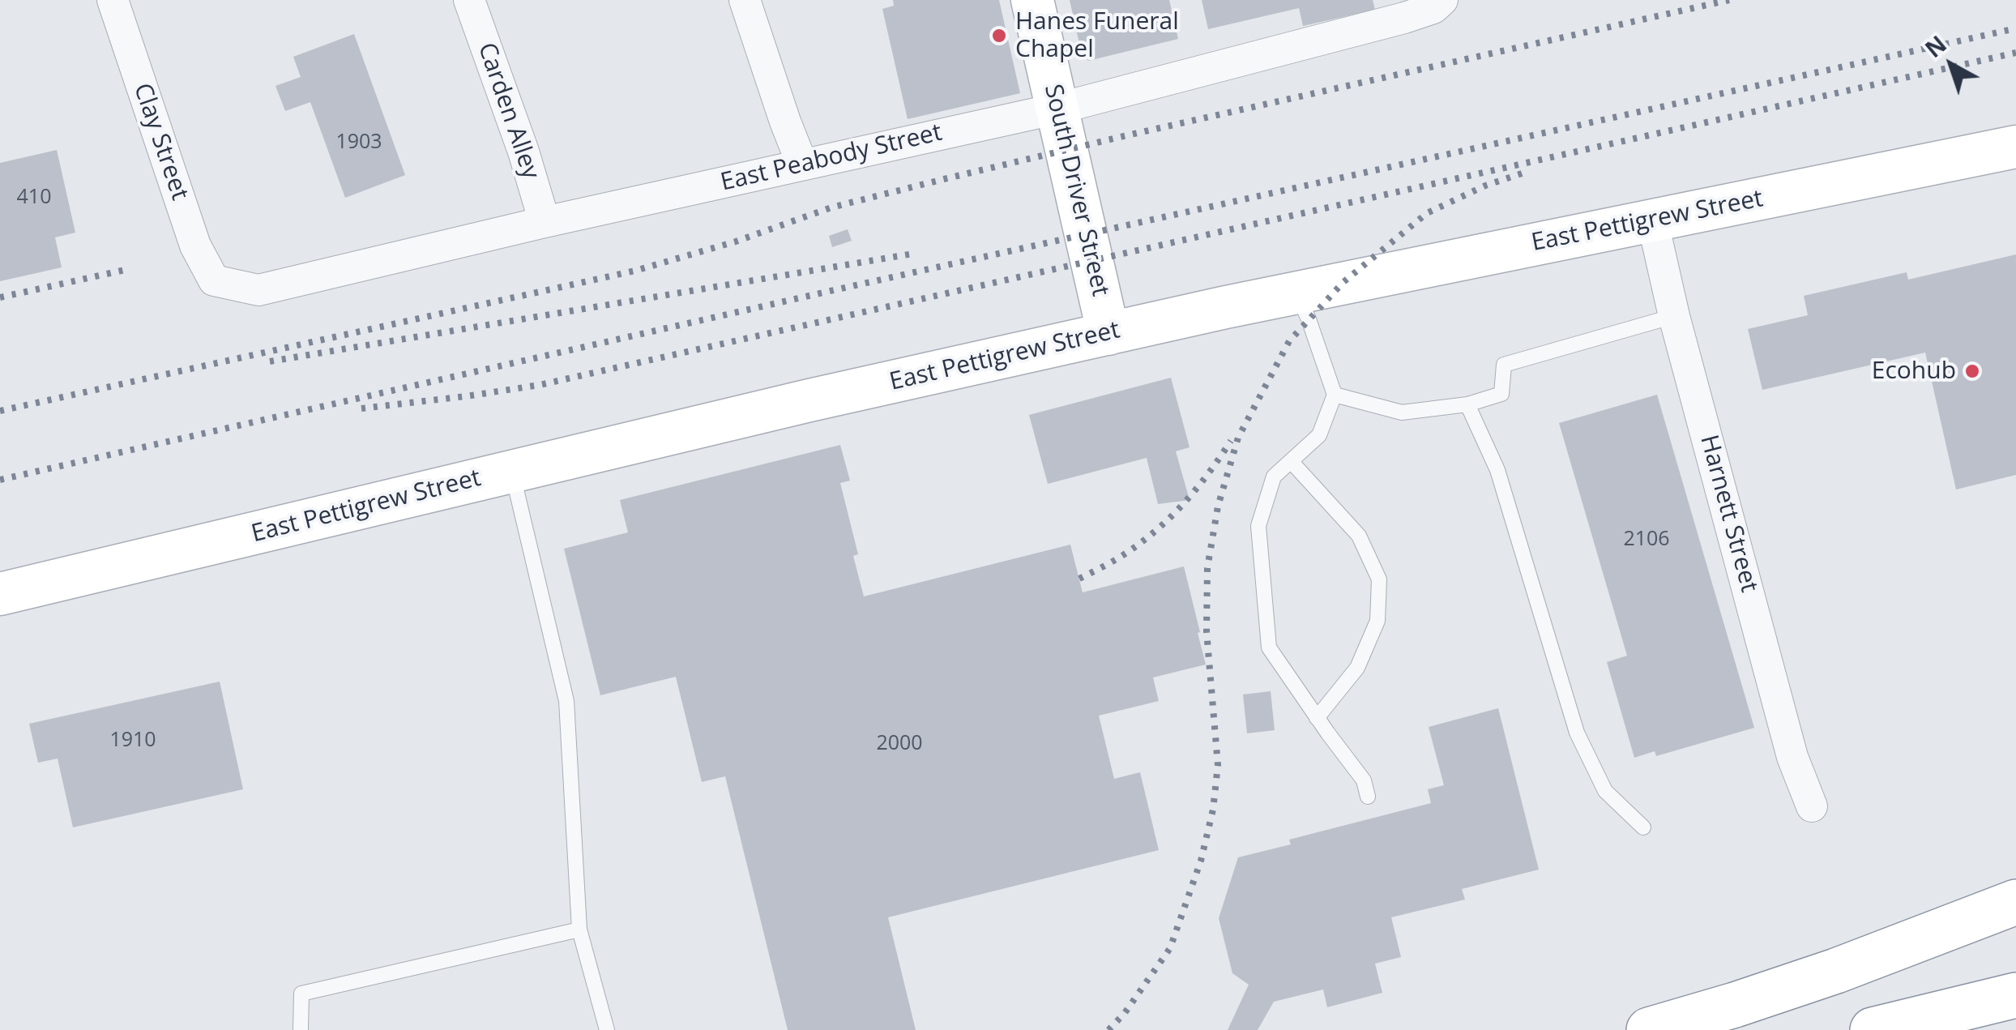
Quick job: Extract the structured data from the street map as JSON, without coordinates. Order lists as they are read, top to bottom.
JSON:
{
  "streets": {
    "street": [
      "Carden Alley",
      "Clay Street",
      "East Peabody Street",
      "South Driver Street",
      "East Pettigrew Street",
      "Harnett Street"
    ]
  },
  "crossings": [
    ["Carden Alley", "East Peabody Street"],
    ["Clay Street", "East Peabody Street"],
    ["East Peabody Street", "South Driver Street"],
    ["South Driver Street", "East Pettigrew Street"],
    ["East Pettigrew Street", "Harnett Street"]
  ],
  "places": ["Hanes Funeral Chapel", "Ecohub"],
  "house_numbers": [
    "1903",
    "410",
    "2106",
    "1910",
    "2000"
  ],
  "north": "top left"
}
